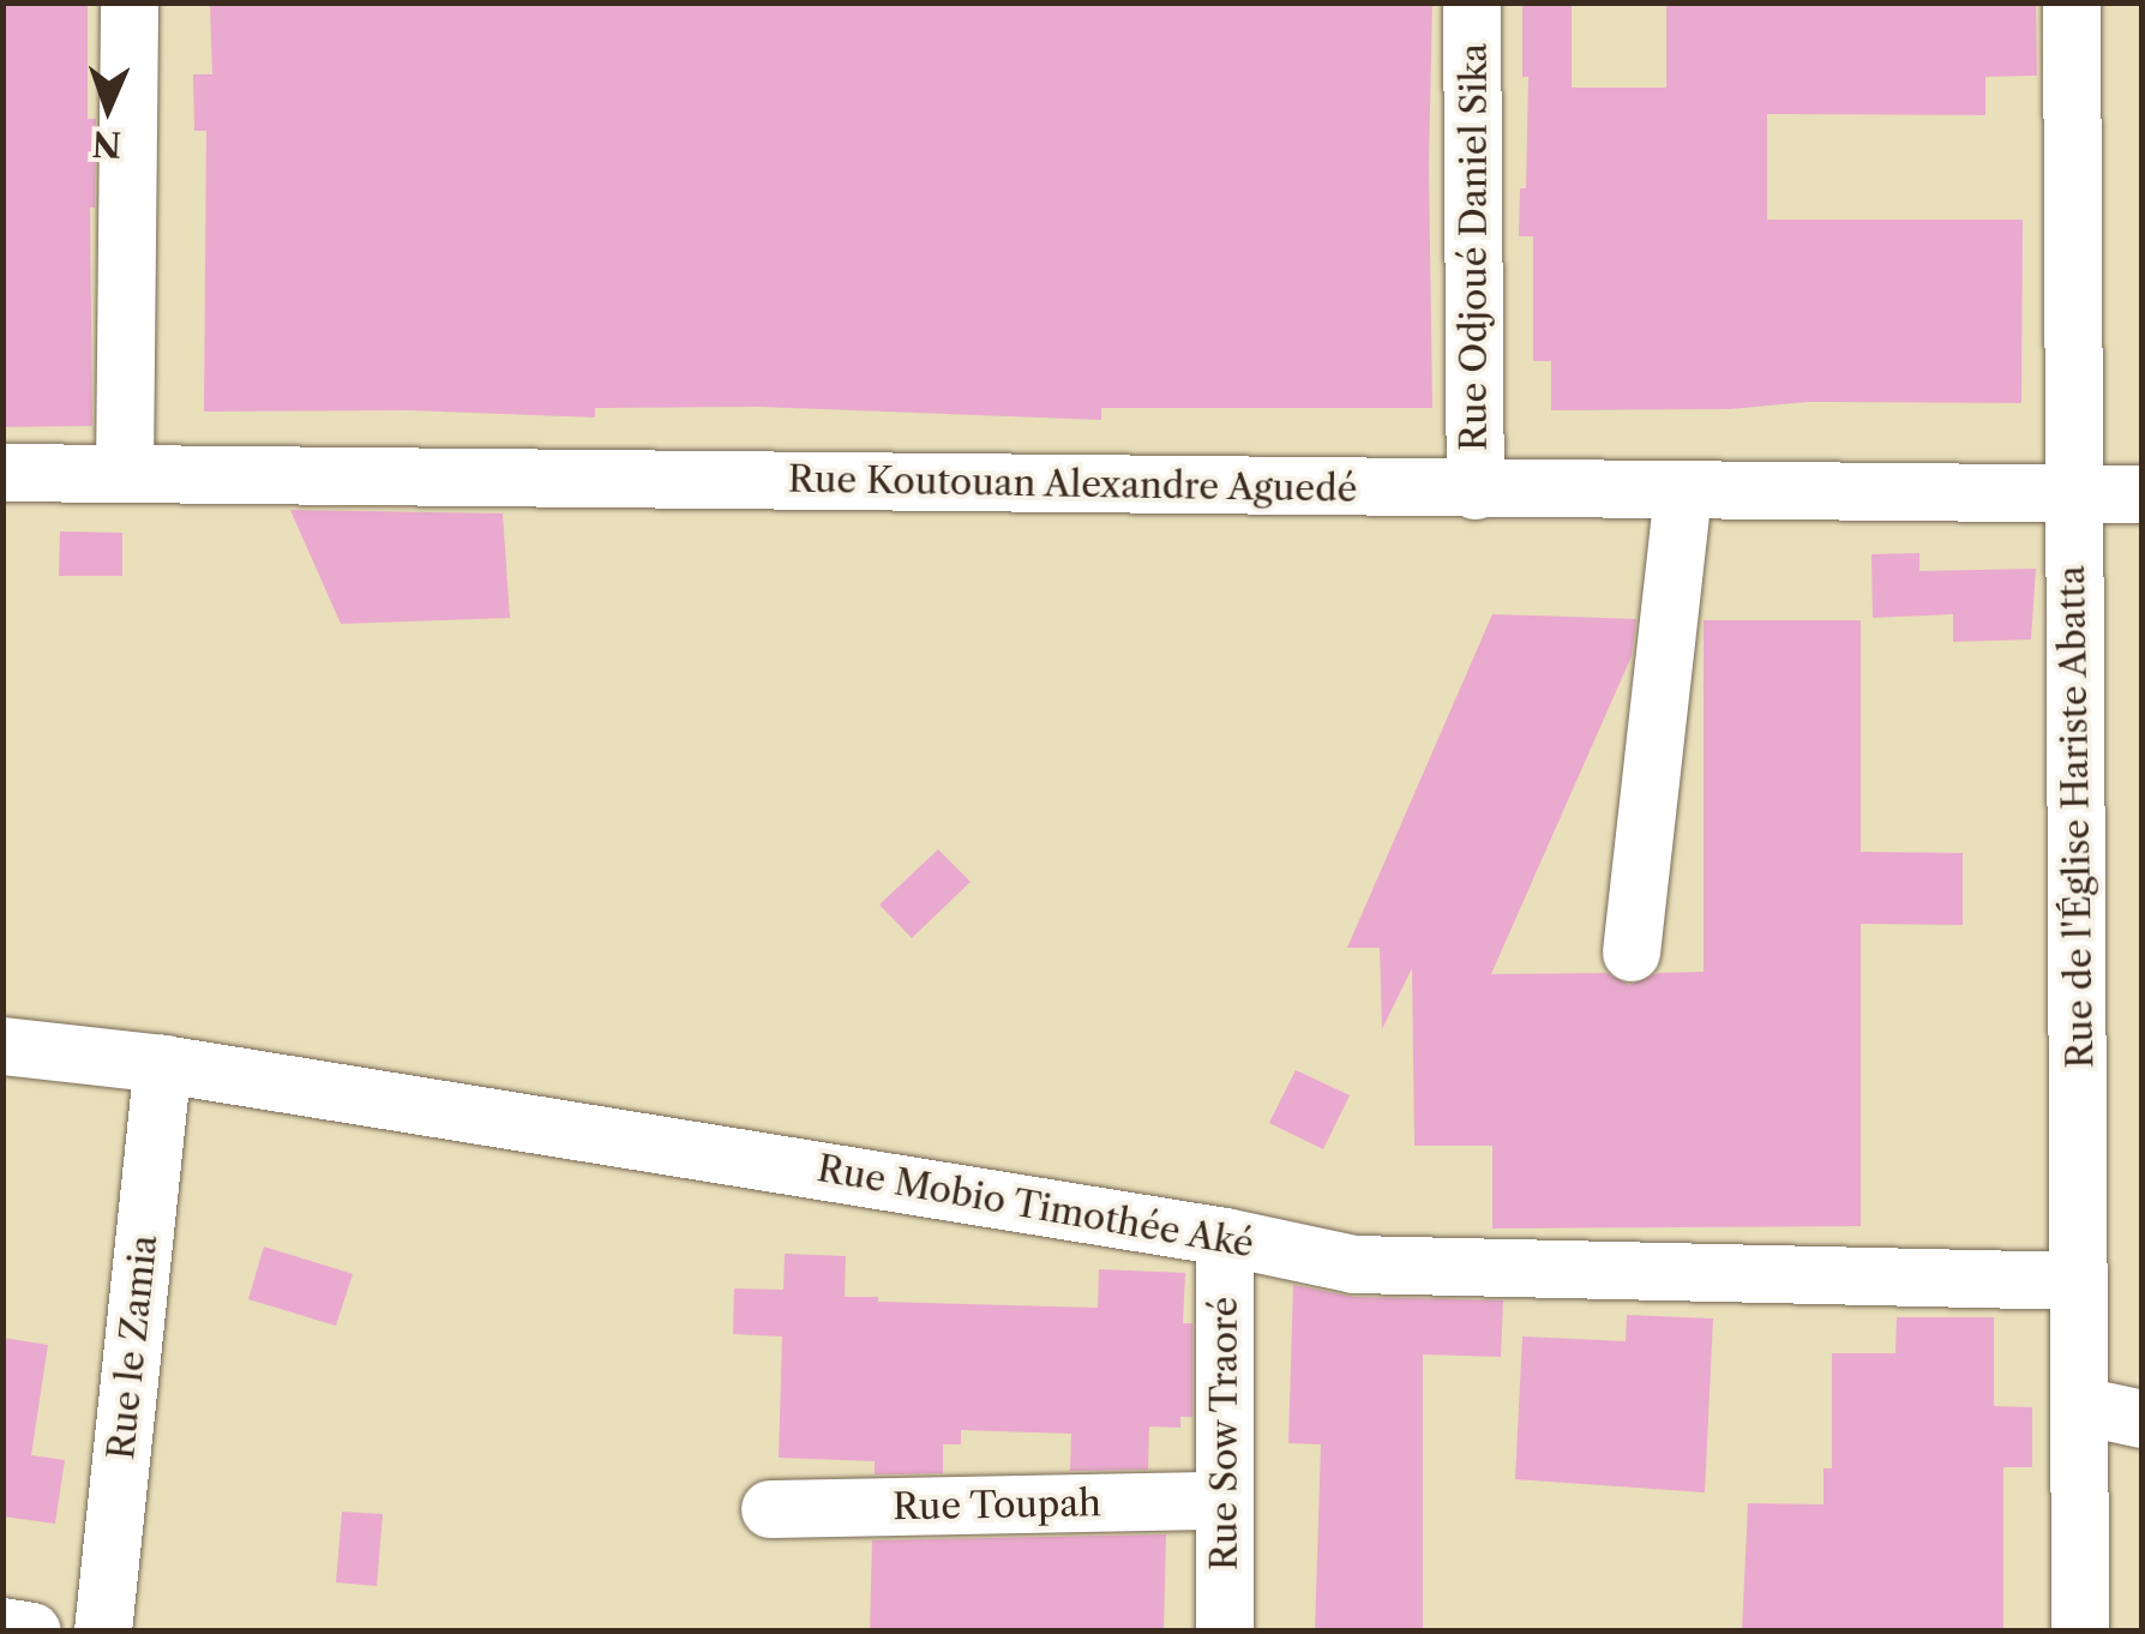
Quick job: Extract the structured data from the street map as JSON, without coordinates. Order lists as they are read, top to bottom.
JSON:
{
  "streets": {
    "street": [
      "Rue Odjoué Daniel Sika",
      "Rue Koutouan Alexandre Aguedé",
      "Rue de l'Église Hariste Abatta",
      "Rue Mobio Timothée Aké",
      "Rue le Zamia",
      "Rue Sow Traoré",
      "Rue Toupah"
    ]
  },
  "crossings": [
    ["Rue Odjoué Daniel Sika", "Rue Koutouan Alexandre Aguedé"],
    ["Rue Koutouan Alexandre Aguedé", "Rue de l'Église Hariste Abatta"],
    ["Rue de l'Église Hariste Abatta", "Rue Mobio Timothée Aké"],
    ["Rue Mobio Timothée Aké", "Rue le Zamia"],
    ["Rue Mobio Timothée Aké", "Rue Sow Traoré"],
    ["Rue Sow Traoré", "Rue Toupah"]
  ],
  "north": "bottom"
}
